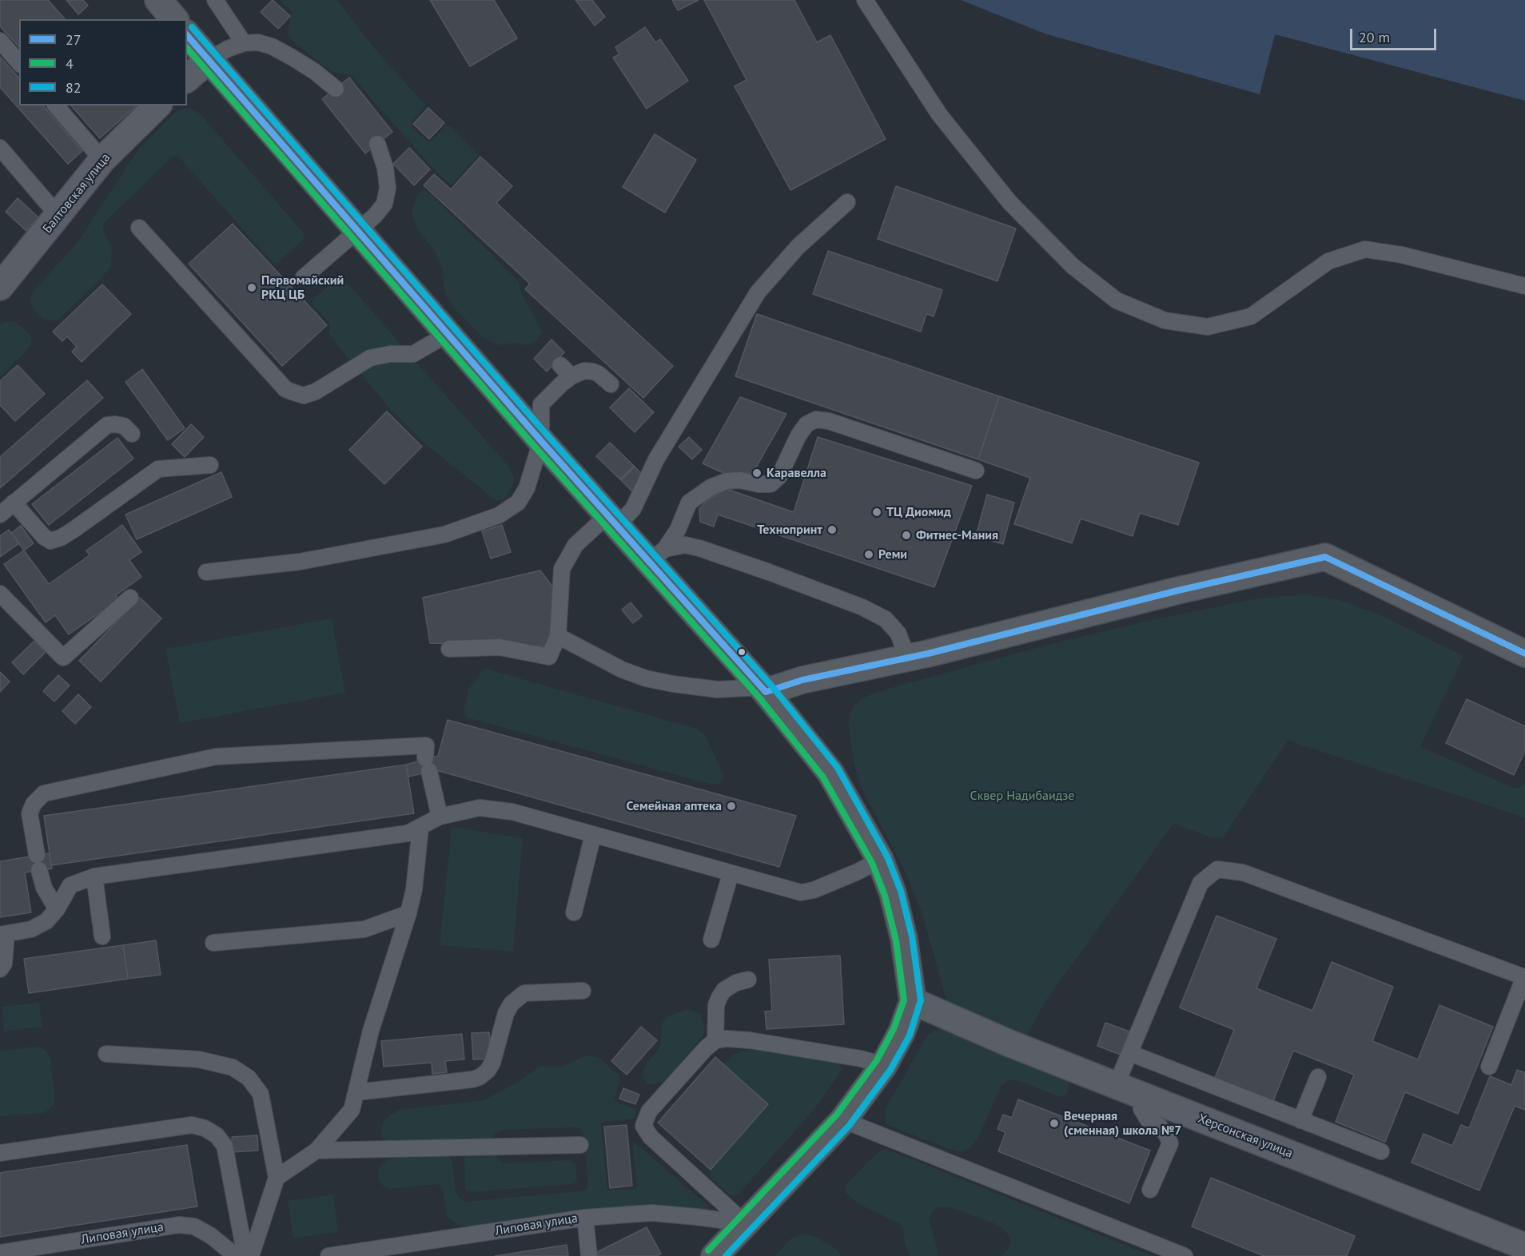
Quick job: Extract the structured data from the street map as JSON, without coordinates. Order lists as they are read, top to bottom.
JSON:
{
  "streets": {
    "street": ["Балтовская улица", "Херсонская улица"],
    "lane": ["Липовая улица"]
  },
  "parks": ["Сквер Надибаидзе"],
  "places": [
    "Первомайский РКЦ ЦБ",
    "Каравелла",
    "ТЦ Диомид",
    "Технопринт",
    "Фитнес-Мания",
    "Реми",
    "Семейная аптека",
    "Вечерняя (сменная) школа №7"
  ],
  "lines": ["transit line 82", "transit line 27", "transit line 4"],
  "legend": ["27", "4", "82"],
  "scale_bar": "20 m"
}
